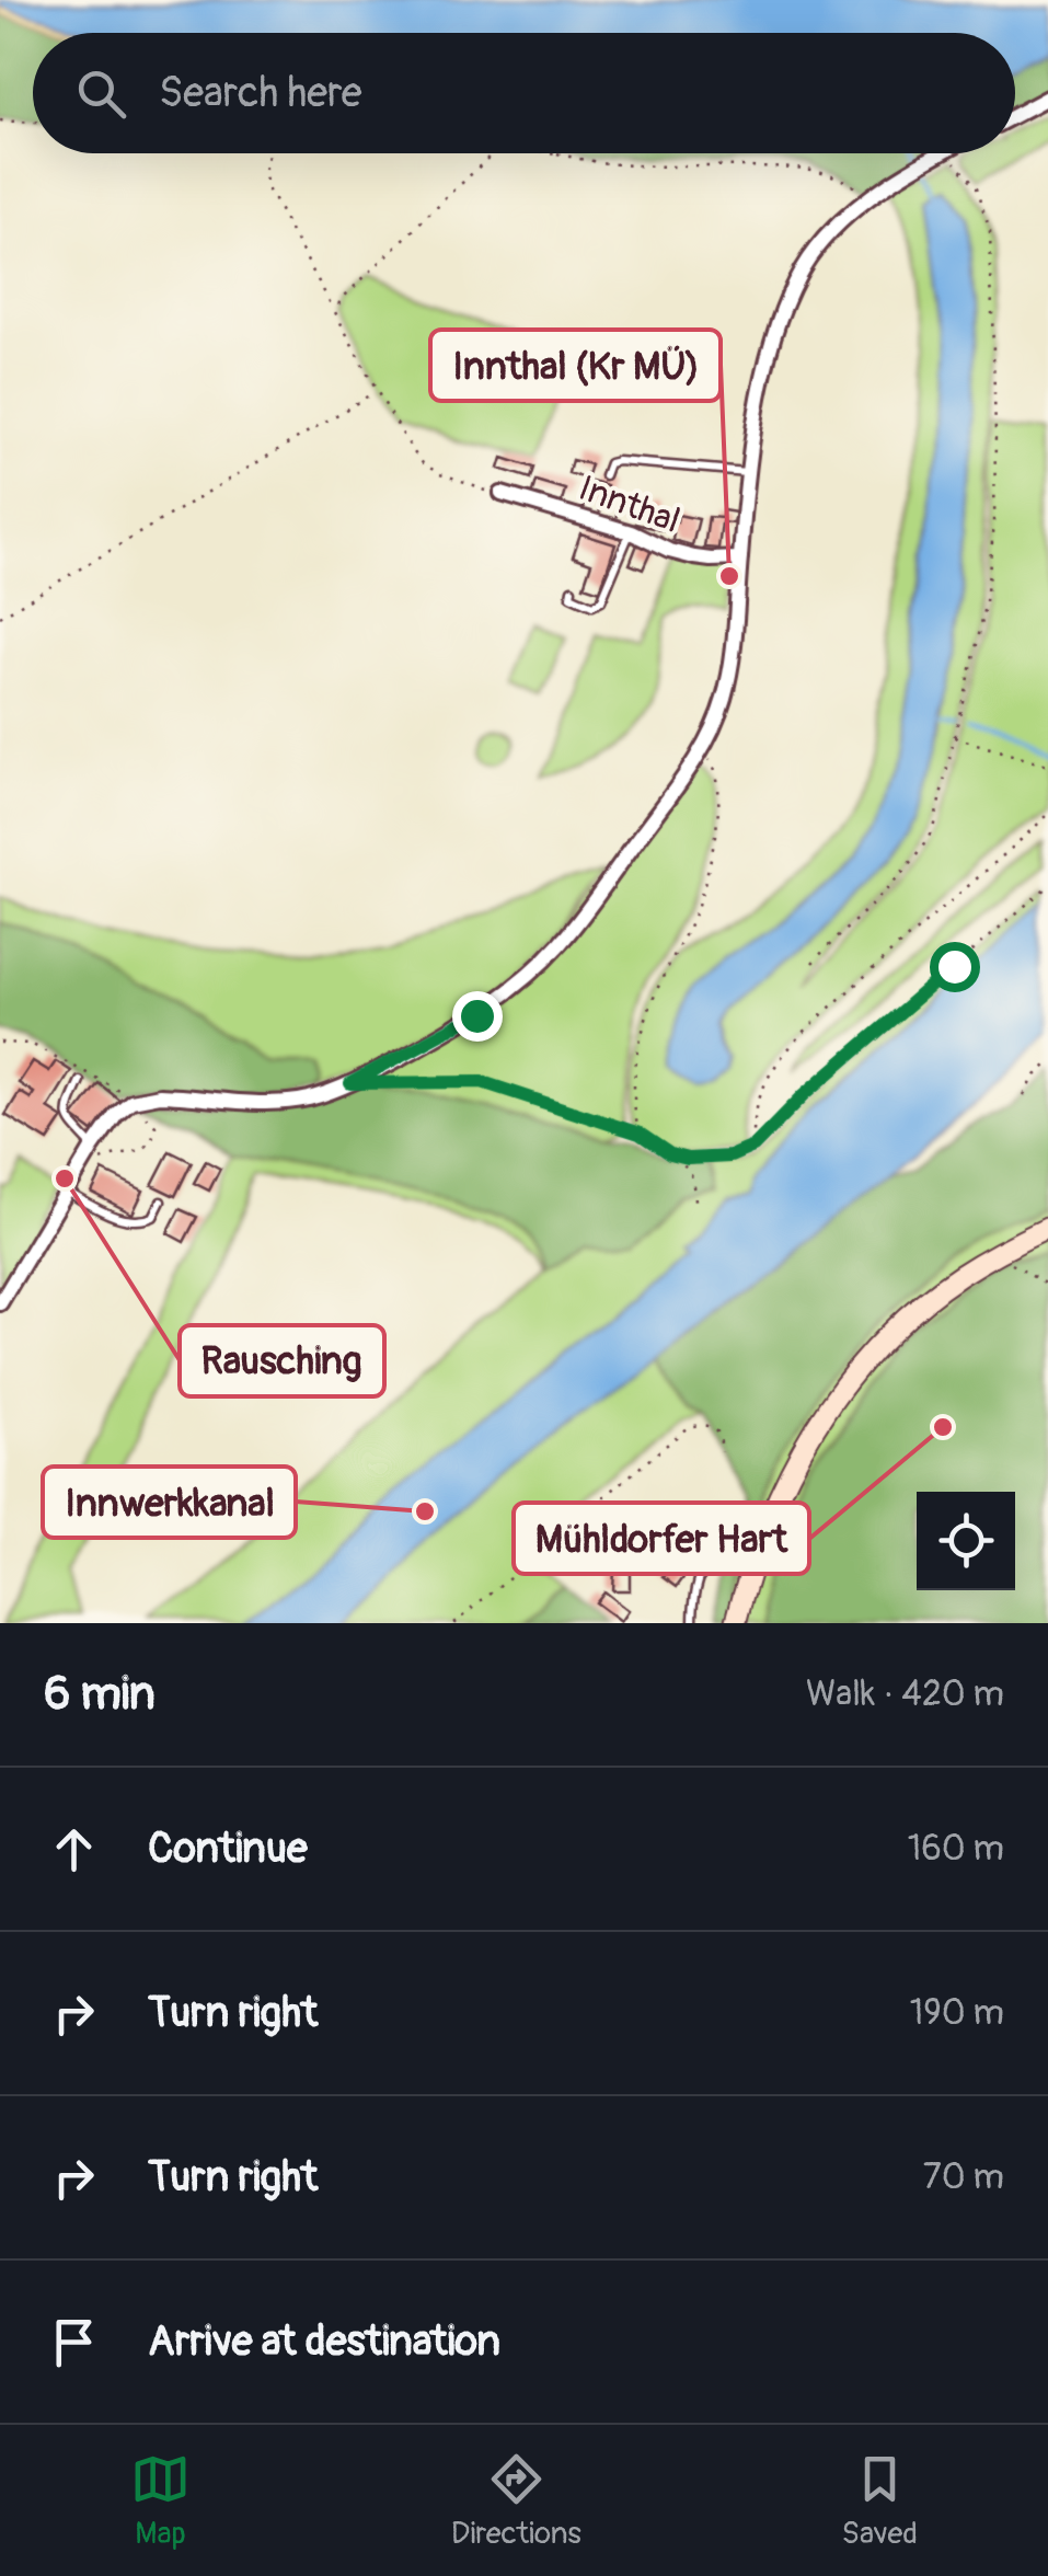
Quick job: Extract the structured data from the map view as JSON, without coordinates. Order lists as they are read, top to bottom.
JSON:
{
  "streets": {
    "street": ["Innthal"]
  },
  "places": [
    "Innthal (Kr MÜ)",
    "Rausching",
    "Mühldorfer Hart",
    "Innwerkkanal"
  ],
  "page": {
    "search": "Search here",
    "heading": ["6 min", "Walk · 420 m"],
    "list": [
      ["Continue", "160 m"],
      ["Turn right", "190 m"],
      ["Turn right", "70 m"],
      "Arrive at destination"
    ],
    "nav": ["Map", "Directions", "Saved"]
  }
}
